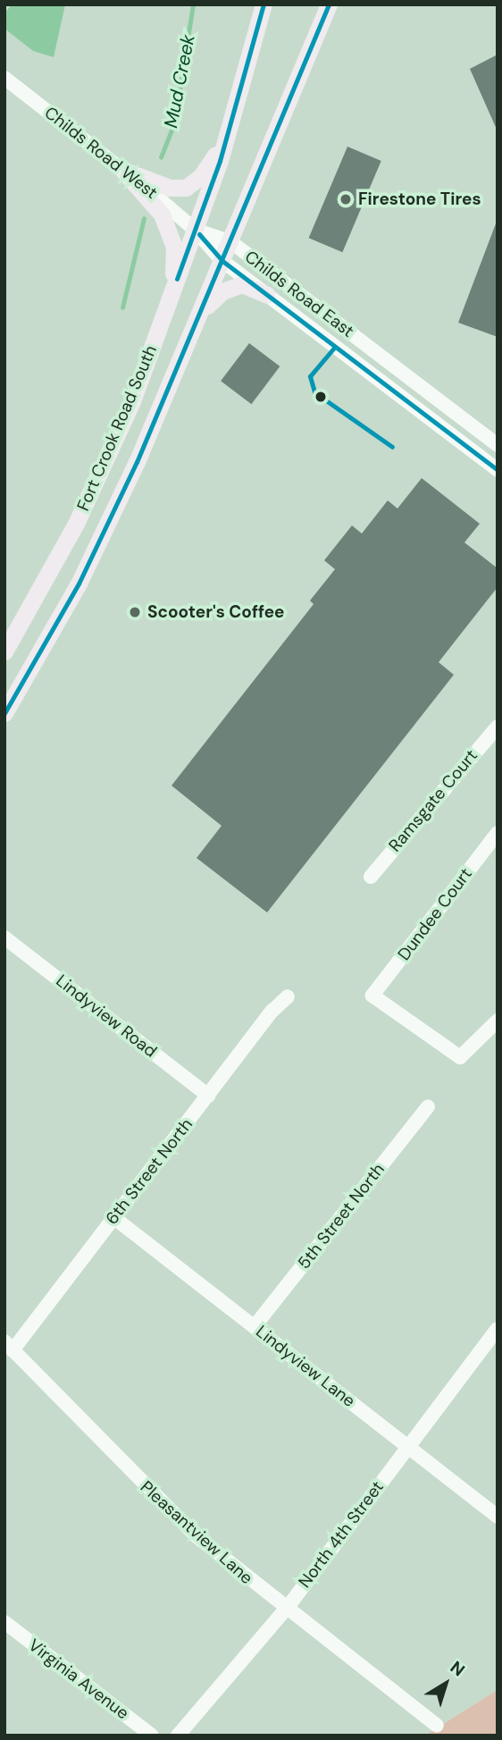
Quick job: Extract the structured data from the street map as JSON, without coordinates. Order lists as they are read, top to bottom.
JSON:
{
  "streets": {
    "main road": ["Fort Crook Road South"],
    "street": [
      "Childs Road West",
      "Childs Road East",
      "Ramsgate Court",
      "Dundee Court",
      "Lindyview Road",
      "6th Street North",
      "5th Street North",
      "Lindyview Lane",
      "Pleasantview Lane",
      "North 4th Street",
      "Virginia Avenue"
    ]
  },
  "crossings": [
    ["Childs Road West", "Childs Road East"],
    ["Childs Road West", "Fort Crook Road South"],
    ["Childs Road East", "Fort Crook Road South"],
    ["Lindyview Road", "6th Street North"],
    ["6th Street North", "Lindyview Lane"],
    ["6th Street North", "Pleasantview Lane"],
    ["5th Street North", "Lindyview Lane"],
    ["Lindyview Lane", "North 4th Street"],
    ["Pleasantview Lane", "North 4th Street"]
  ],
  "water": ["Mud Creek"],
  "places": ["Firestone Tires", "Scooter's Coffee"],
  "north": "top right"
}
